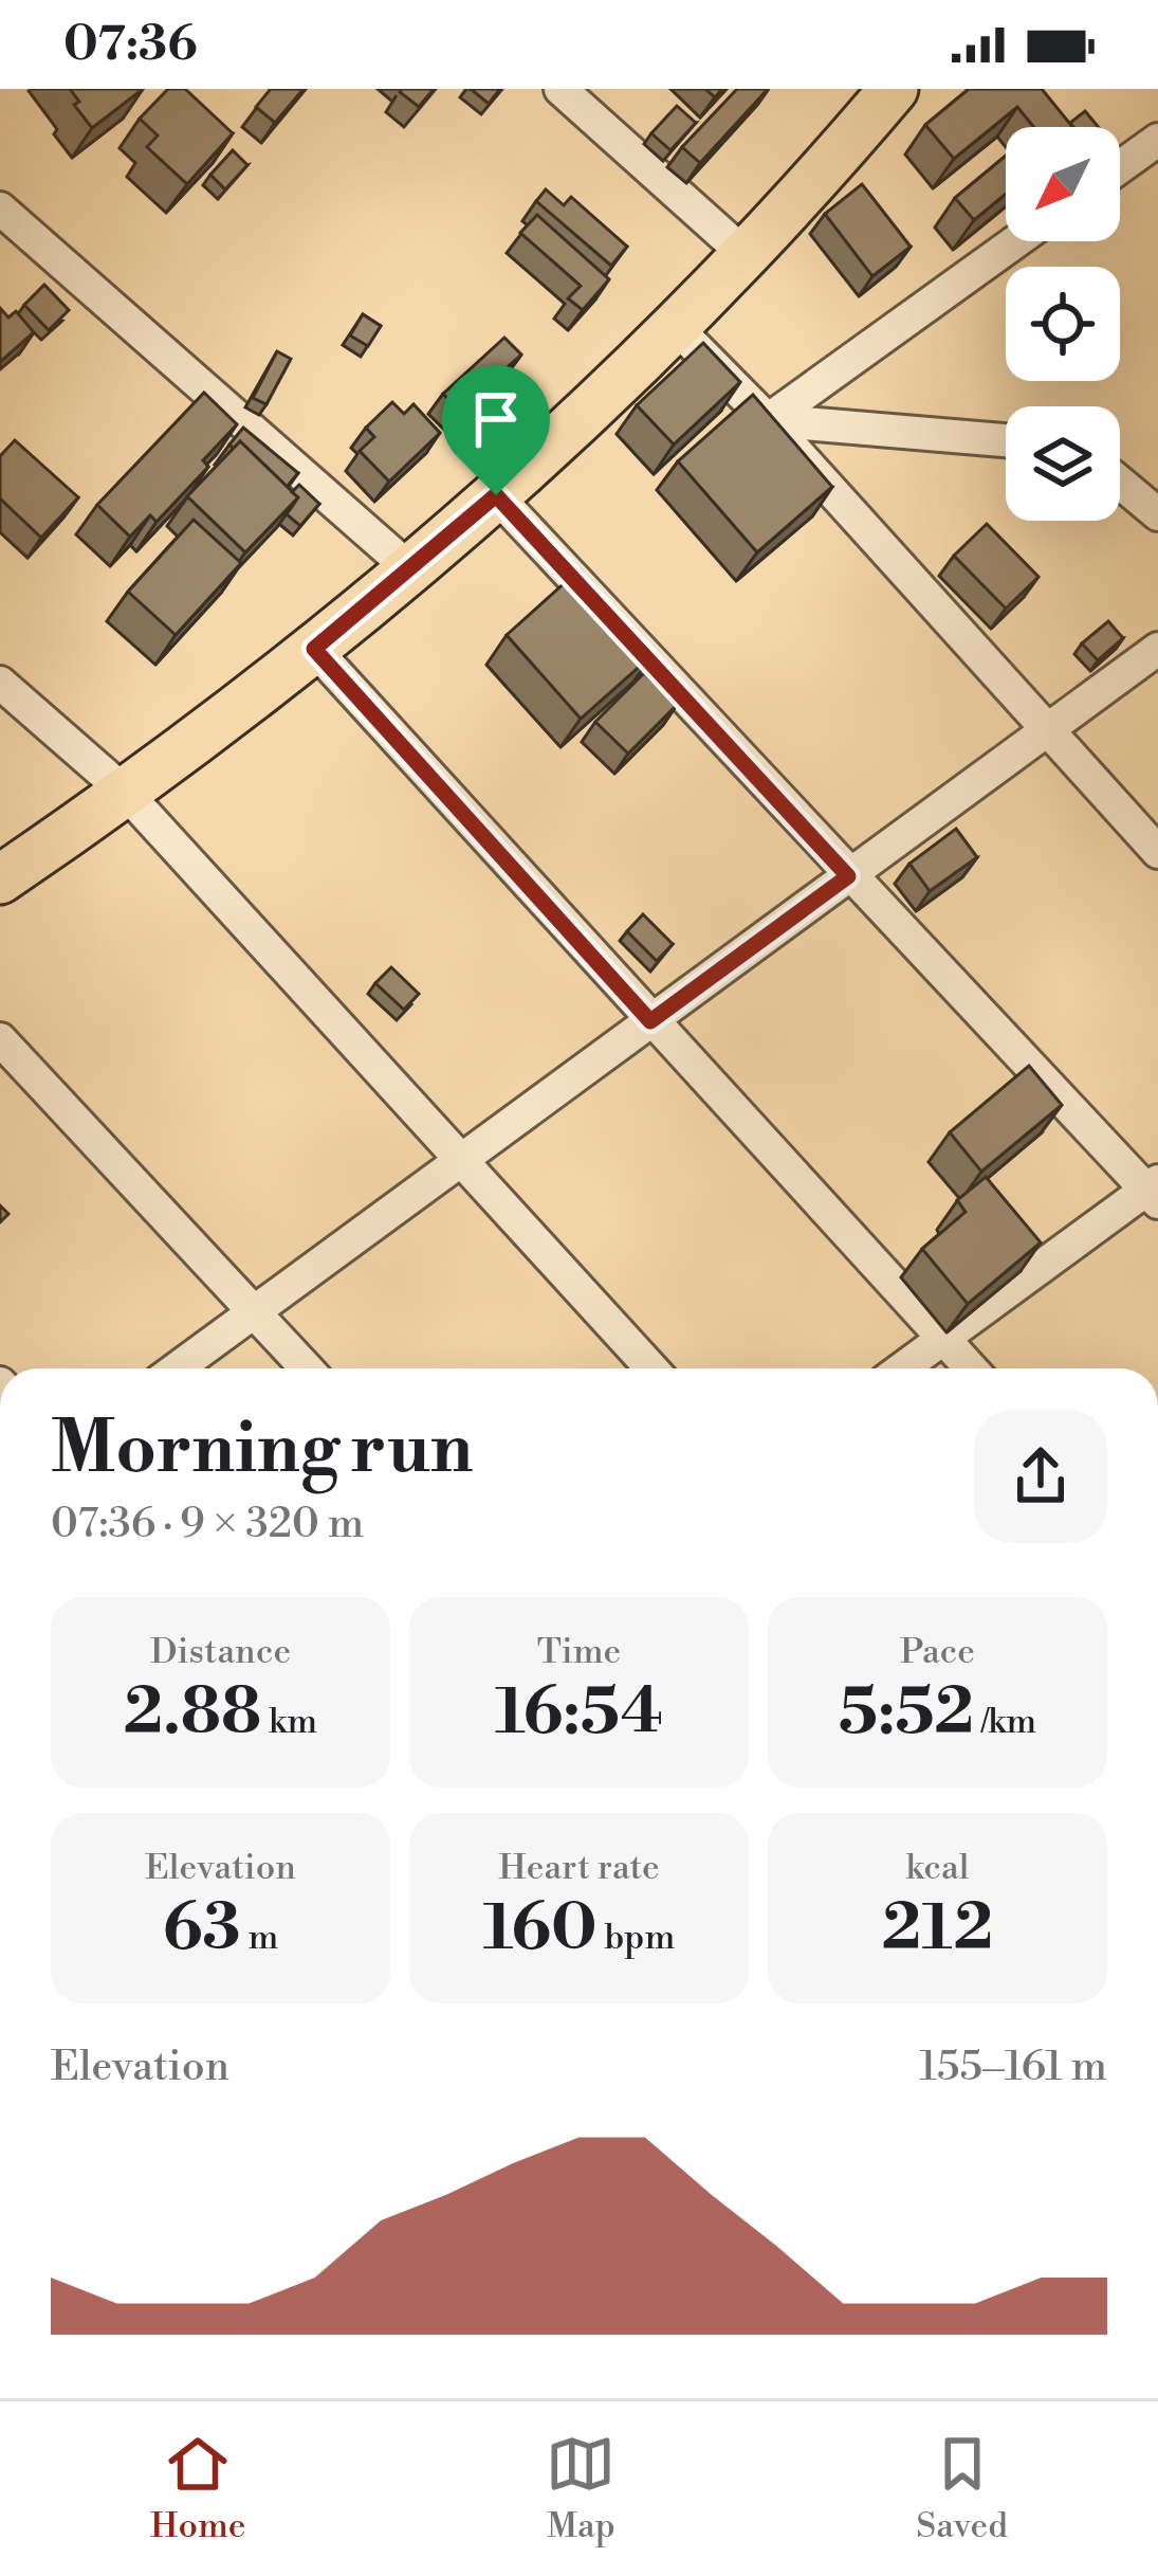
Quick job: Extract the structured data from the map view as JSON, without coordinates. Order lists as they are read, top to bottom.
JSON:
{
  "north": "bottom left",
  "page": {
    "status": "07:36",
    "heading": ["Morning run", "07:36 · 9 × 320 m"],
    "stats": [
      ["Distance", "2.88 km"],
      ["Time", "16:54"],
      ["Pace", "5:52 /km"],
      ["Elevation", "63 m"],
      ["Heart rate", "160 bpm"],
      ["kcal", "212"]
    ],
    "chart": ["Elevation", "155–161 m"],
    "tabs": ["Home", "Map", "Saved"]
  }
}
